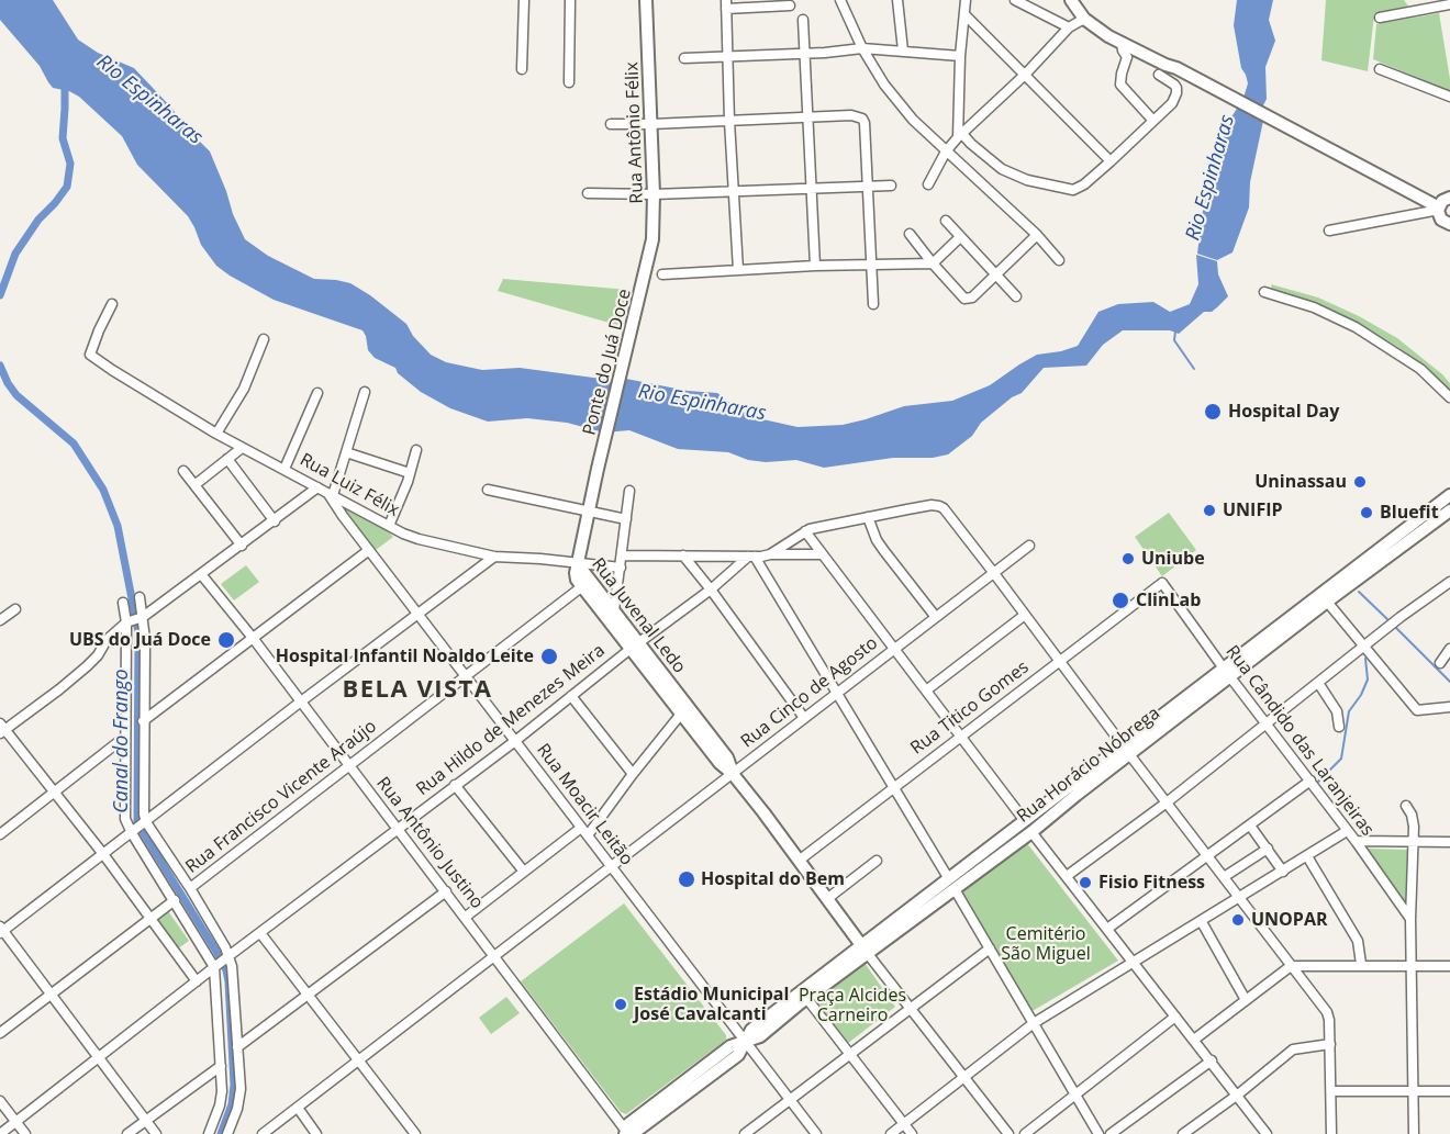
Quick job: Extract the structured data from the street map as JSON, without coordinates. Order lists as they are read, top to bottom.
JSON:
{
  "streets": {
    "main road": [
      "Rua Antônio Félix",
      "Ponte do Juá Doce",
      "Rua Juvenal Ledo",
      "Rua Horácio Nóbrega"
    ],
    "street": [
      "Rua Luiz Félix",
      "Rua Cinco de Agosto",
      "Rua Titico Gomes",
      "Rua Hildo de Menezes Meira",
      "Rua Cândido das Laranjeiras",
      "Rua Francisco Vicente Araújo",
      "Rua Moacir Leitão",
      "Rua Antônio Justino"
    ]
  },
  "crossings": [
    ["Rua Antônio Félix", "Ponte do Juá Doce"],
    ["Ponte do Juá Doce", "Rua Luiz Félix"],
    ["Ponte do Juá Doce", "Rua Juvenal Ledo"],
    ["Rua Luiz Félix", "Rua Juvenal Ledo"],
    ["Rua Luiz Félix", "Rua Moacir Leitão"],
    ["Rua Juvenal Ledo", "Rua Cinco de Agosto"],
    ["Rua Juvenal Ledo", "Rua Titico Gomes"],
    ["Rua Juvenal Ledo", "Rua Hildo de Menezes Meira"],
    ["Rua Juvenal Ledo", "Rua Horácio Nóbrega"],
    ["Rua Juvenal Ledo", "Rua Francisco Vicente Araújo"],
    ["Rua Cinco de Agosto", "Rua Moacir Leitão"],
    ["Rua Cinco de Agosto", "Rua Antônio Justino"],
    ["Rua Titico Gomes", "Rua Cândido das Laranjeiras"],
    ["Rua Hildo de Menezes Meira", "Rua Moacir Leitão"],
    ["Rua Hildo de Menezes Meira", "Rua Antônio Justino"],
    ["Rua Cândido das Laranjeiras", "Rua Horácio Nóbrega"],
    ["Rua Horácio Nóbrega", "Rua Moacir Leitão"],
    ["Rua Horácio Nóbrega", "Rua Antônio Justino"],
    ["Rua Francisco Vicente Araújo", "Rua Moacir Leitão"],
    ["Rua Francisco Vicente Araújo", "Rua Antônio Justino"]
  ],
  "districts": ["BELA VISTA"],
  "water": ["Rio Espinharas", "Canal do Frango"],
  "parks": ["Cemitério São Miguel", "Praça Alcides Carneiro"],
  "places": [
    "Hospital Day",
    "Uninassau",
    "UNIFIP",
    "Bluefit",
    "Uniube",
    "ClinLab",
    "UBS do Juá Doce",
    "Hospital Infantil Noaldo Leite",
    "Hospital do Bem",
    "Fisio Fitness",
    "UNOPAR",
    "Estádio Municipal José Cavalcanti"
  ]
}
